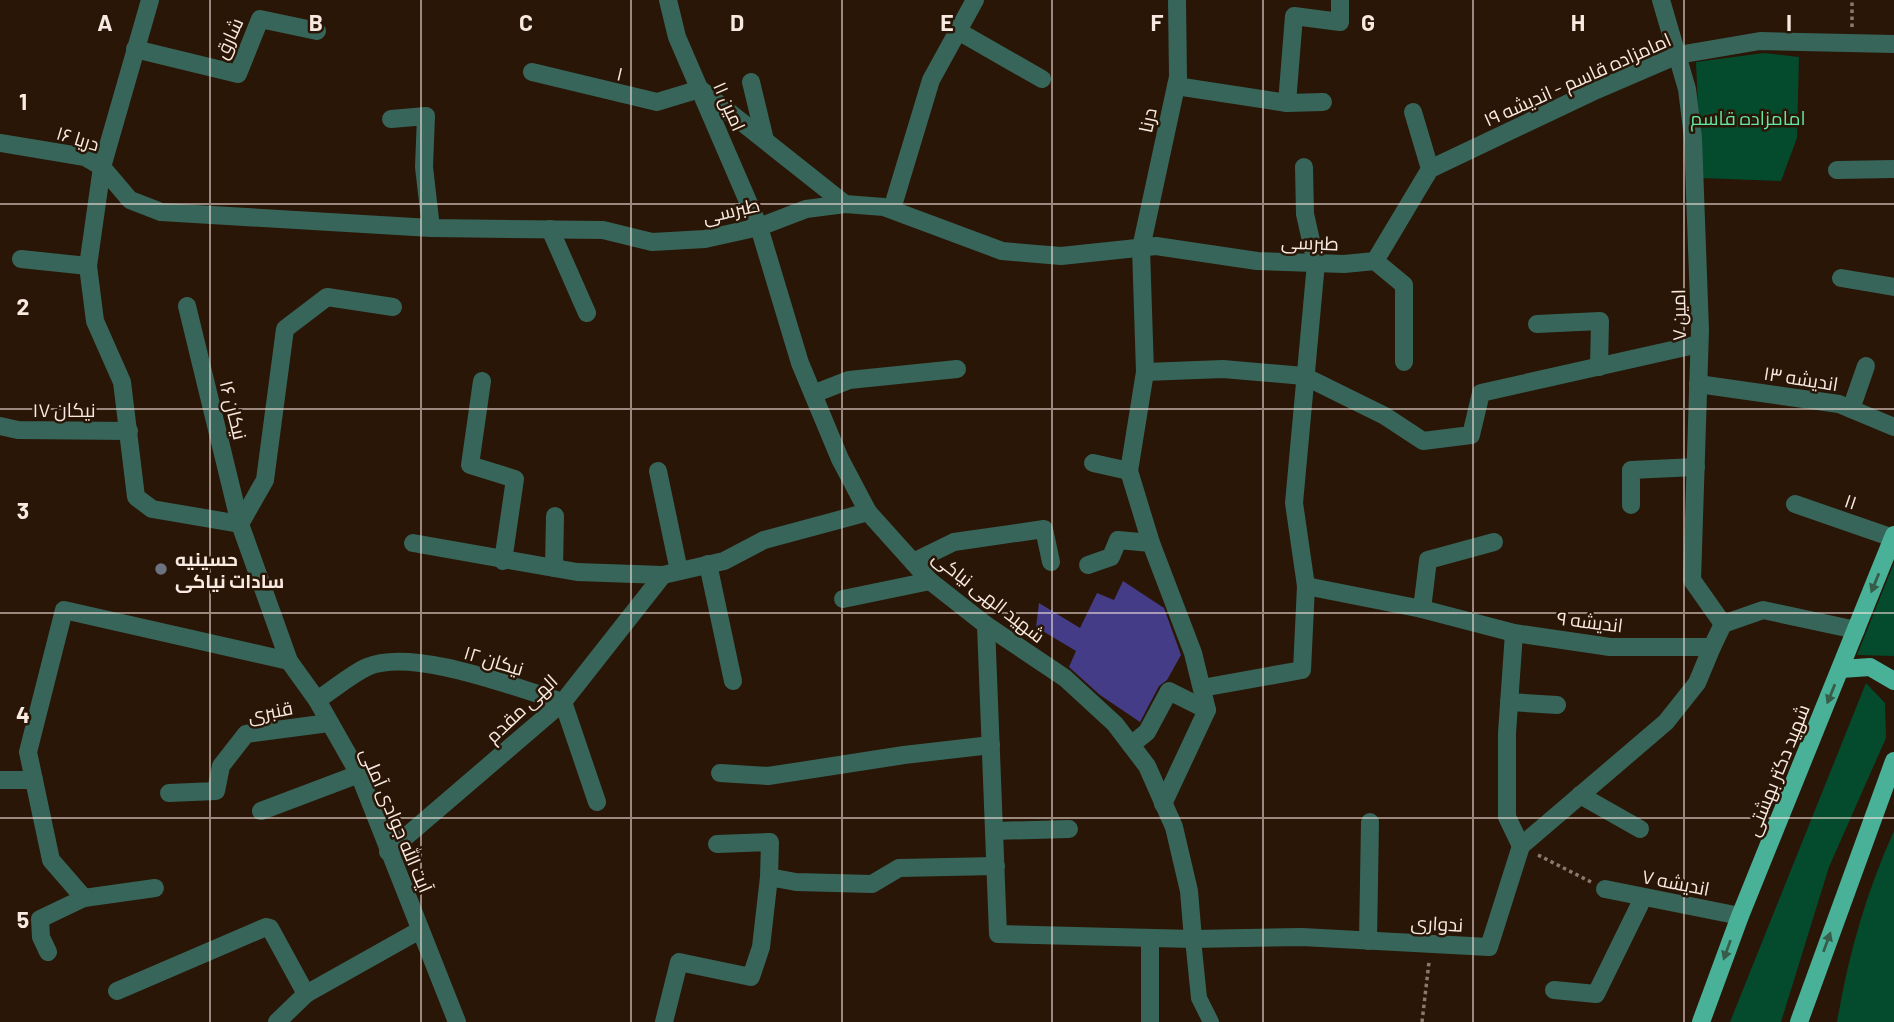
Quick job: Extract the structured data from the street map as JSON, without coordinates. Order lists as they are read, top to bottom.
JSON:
{
  "streets": {
    "main road": ["شهید دکتر بهشتی"],
    "street": [
      "شارق",
      "۱",
      "امامزاده قاسم - اندیشه ۱۹",
      "امین ۱۱",
      "درنا",
      "دریا ۱۶",
      "طبرسی",
      "امین ۷",
      "اندیشه ۱۳",
      "نیکان ۱۷",
      "نیکان ۱۶",
      "۱۱",
      "شهید الهی نیاکی",
      "اندیشه ۹",
      "نیکان ۱۲",
      "الهی مقدم",
      "قنبری",
      "آیت الله جوادی آملی",
      "اندیشه ۷",
      "ندواری"
    ]
  },
  "crossings": [
    ["۱", "امین ۱۱"],
    ["امامزاده قاسم - اندیشه ۱۹", "امین ۷"],
    ["امین ۱۱", "طبرسی"],
    ["امین ۱۱", "شهید الهی نیاکی"],
    ["درنا", "طبرسی"],
    ["دریا ۱۶", "طبرسی"],
    ["طبرسی", "شهید الهی نیاکی"],
    ["امین ۷", "اندیشه ۱۳"],
    ["نیکان ۱۶", "آیت الله جوادی آملی"],
    ["۱۱", "شهید دکتر بهشتی"],
    ["شهید الهی نیاکی", "ندواری"],
    ["نیکان ۱۲", "الهی مقدم"],
    ["نیکان ۱۲", "آیت الله جوادی آملی"],
    ["الهی مقدم", "آیت الله جوادی آملی"],
    ["قنبری", "آیت الله جوادی آملی"],
    ["شهید دکتر بهشتی", "اندیشه ۷"]
  ],
  "parks": ["امامزاده قاسم"],
  "places": ["حسینیه سادات نیاکی"],
  "grid": {
    "columns": [
      "A",
      "B",
      "C",
      "D",
      "E",
      "F",
      "G",
      "H",
      "I"
    ],
    "rows": [
      "1",
      "2",
      "3",
      "4",
      "5"
    ]
  }
}
